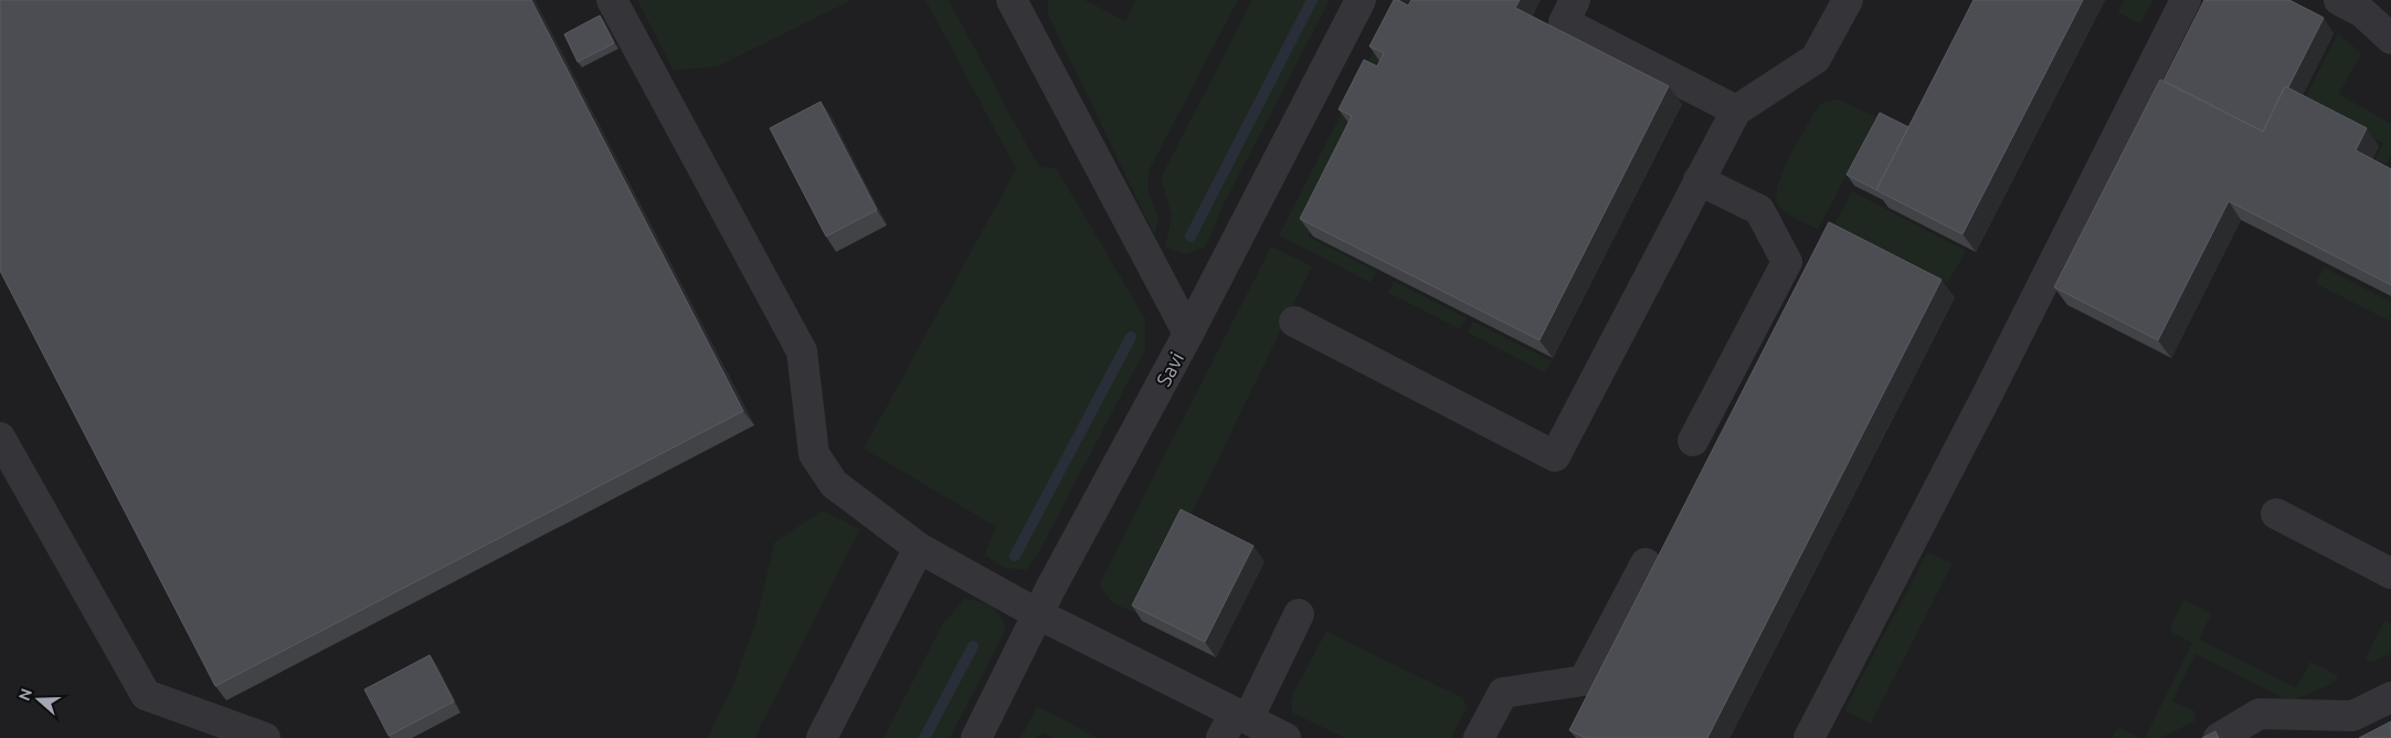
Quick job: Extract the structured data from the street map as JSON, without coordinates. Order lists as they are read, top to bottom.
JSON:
{
  "streets": {
    "street": ["Savi"]
  },
  "north": "left"
}
